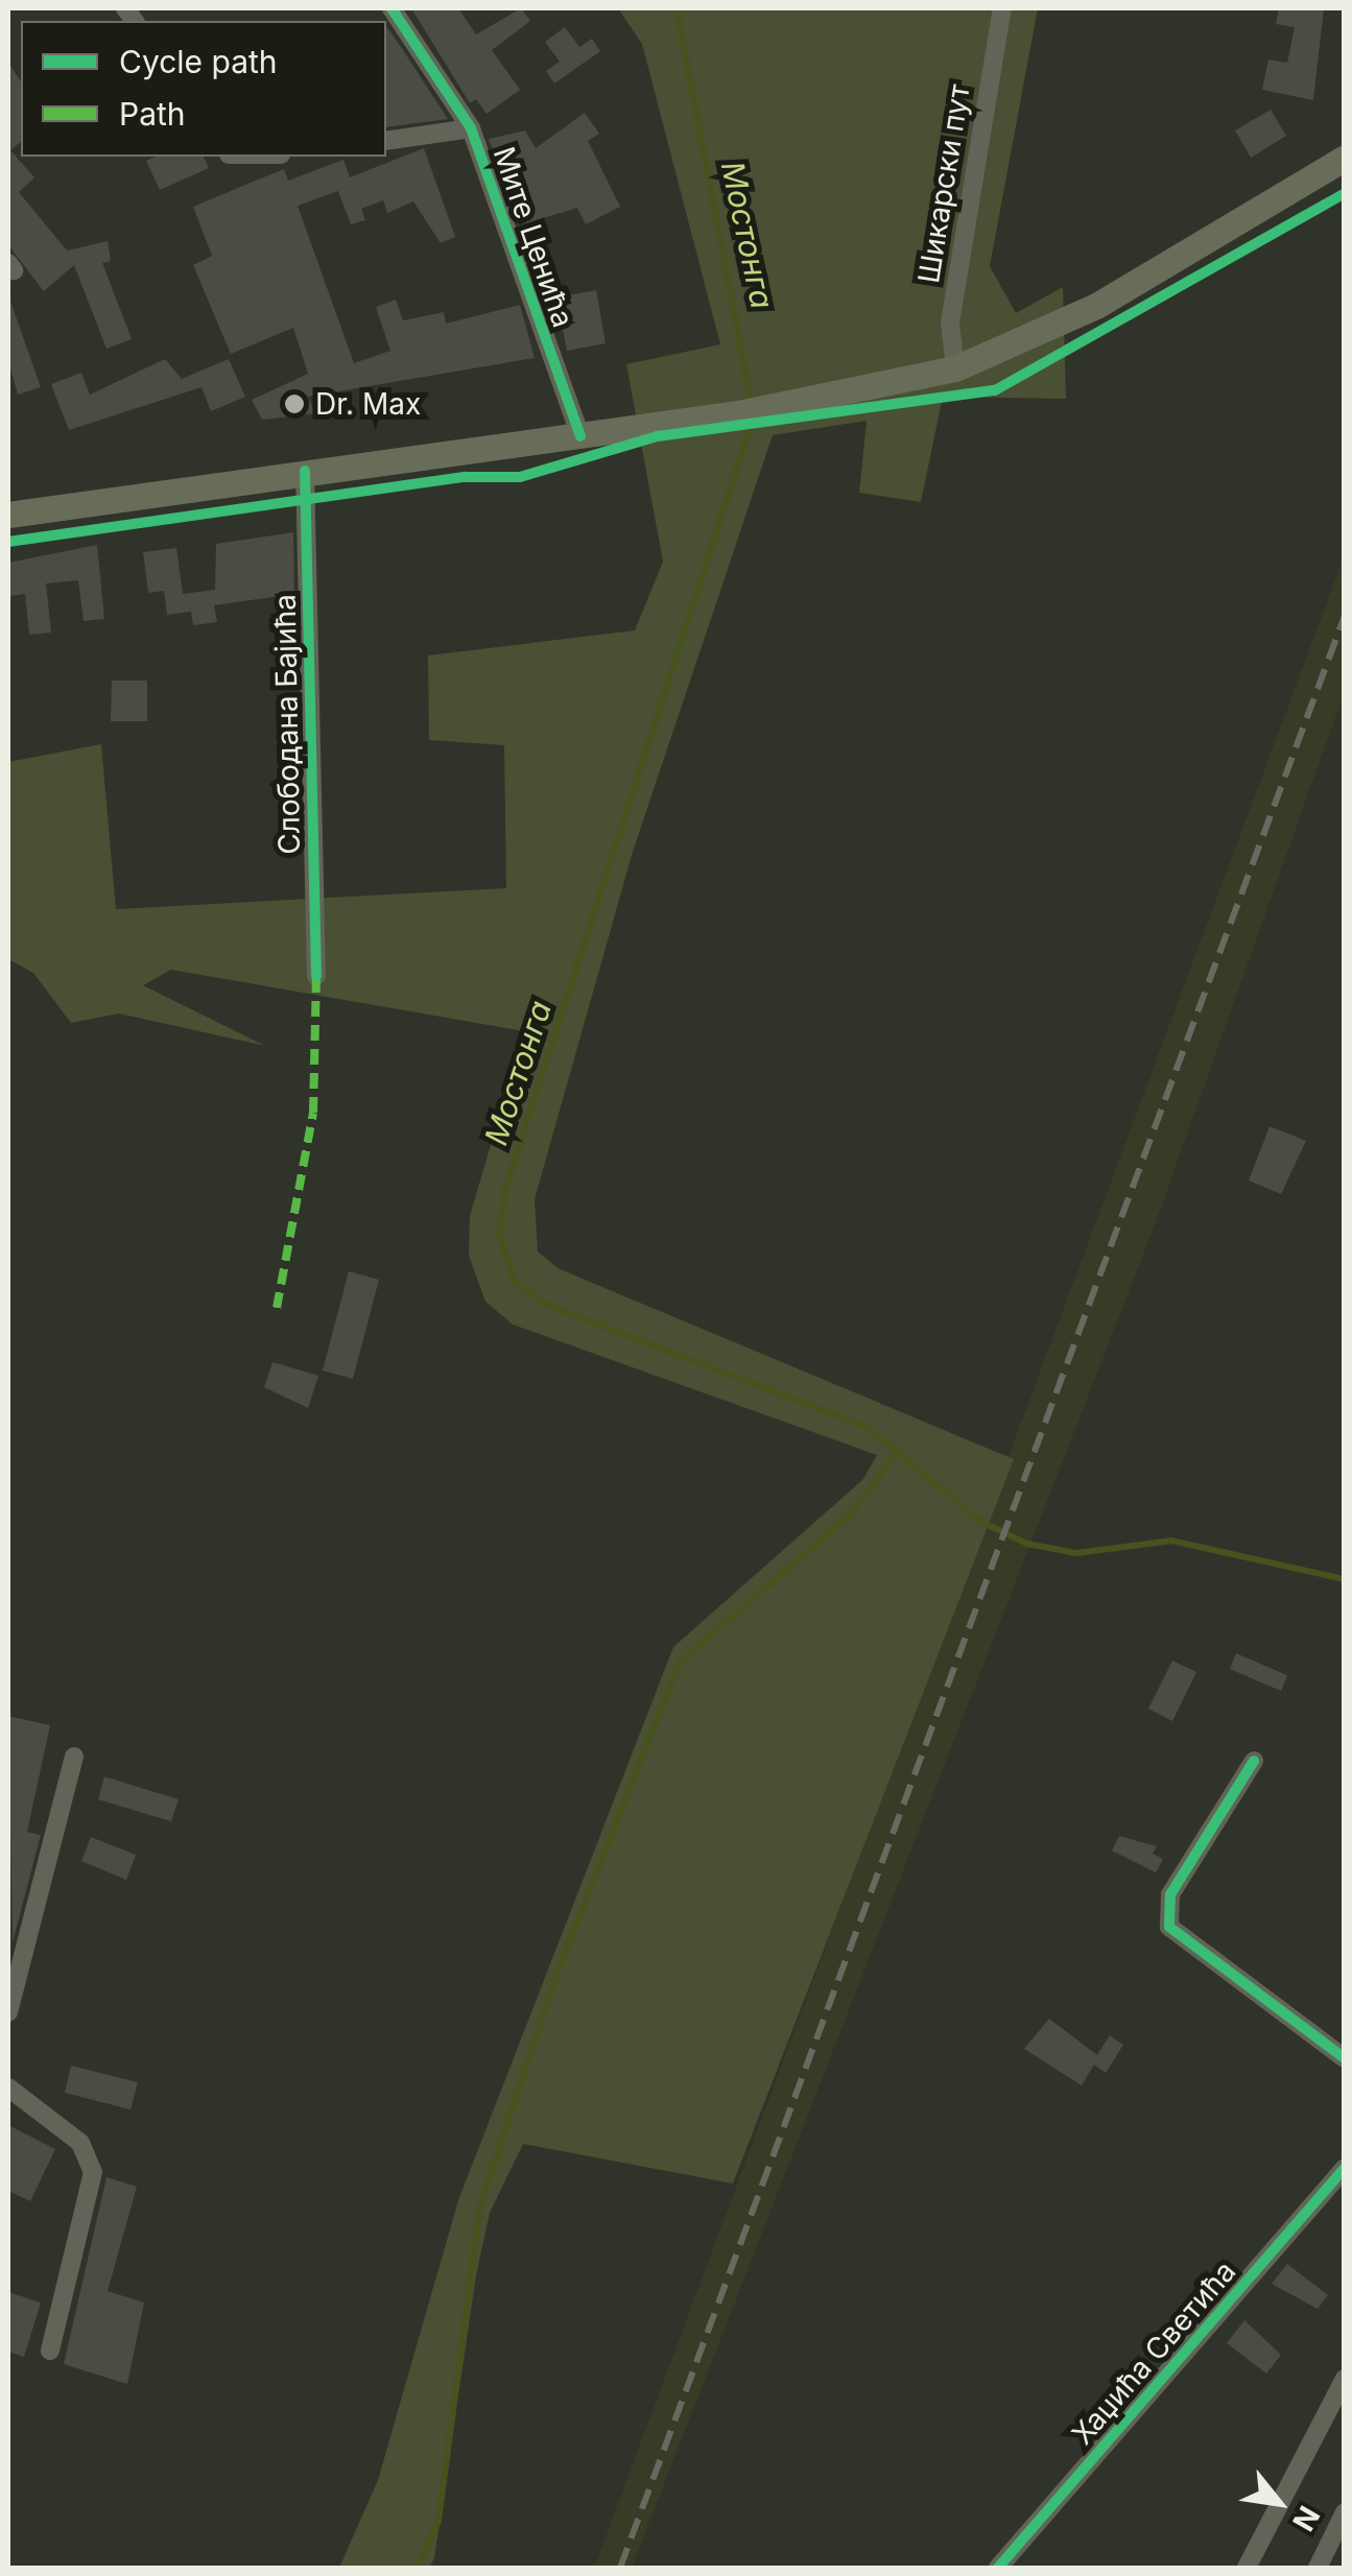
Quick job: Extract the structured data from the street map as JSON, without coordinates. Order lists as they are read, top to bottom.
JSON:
{
  "streets": {
    "street": [
      "Шикарски пут",
      "Мите Ценића",
      "Слободана Бајића",
      "Хаџића Светића"
    ]
  },
  "water": ["Мостонга"],
  "places": ["Dr. Max"],
  "legend": ["Cycle path", "Path"],
  "north": "bottom right"
}
